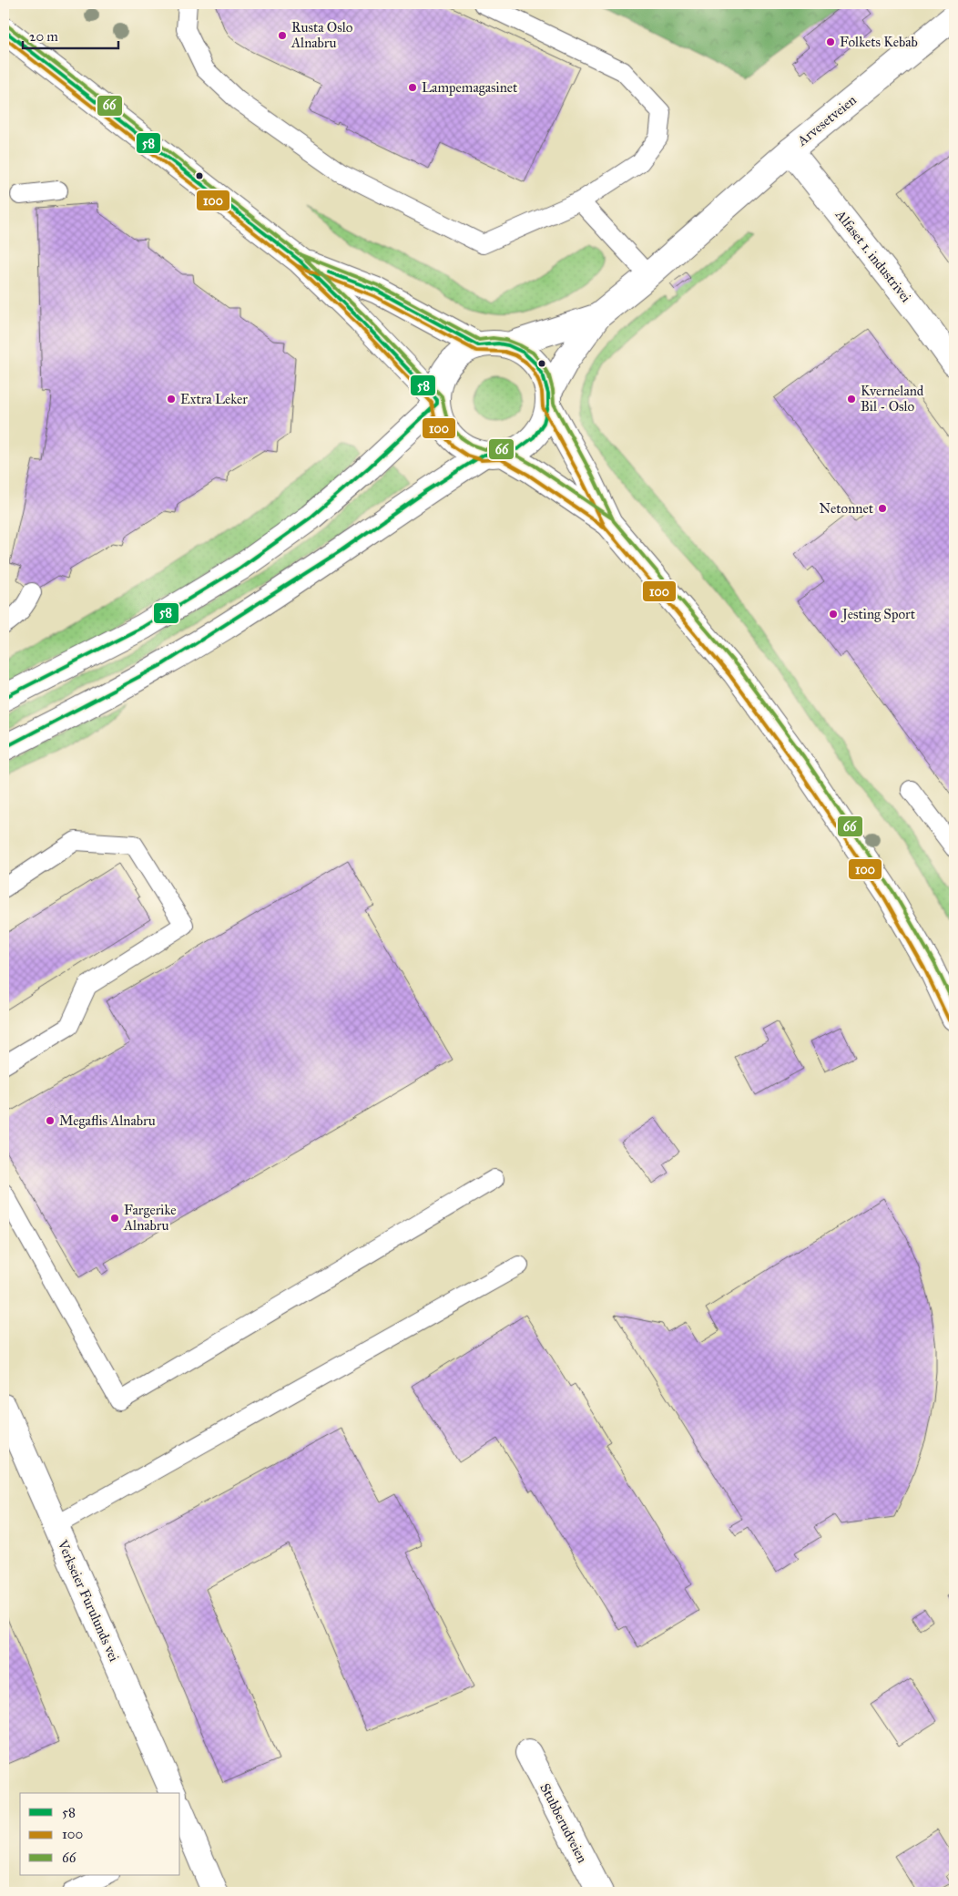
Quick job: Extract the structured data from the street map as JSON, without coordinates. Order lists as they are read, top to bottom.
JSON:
{
  "streets": {
    "main road": [
      "Arvesetveien",
      "Alfaset 1. industrivei",
      "Verkseier Furulunds vei",
      "Stubberudveien"
    ]
  },
  "crossings": [
    ["Arvesetveien", "Alfaset 1. industrivei"]
  ],
  "places": [
    "Rusta Oslo Alnabru",
    "Folkets Kebab",
    "Lampemagasinet",
    "Extra Leker",
    "Kverneland Bil - Oslo",
    "Netonnet",
    "Jesting Sport",
    "Megaflis Alnabru",
    "Fargerike Alnabru"
  ],
  "lines": ["transit line 66", "transit line 58", "transit line 100"],
  "legend": ["58", "100", "66"],
  "scale_bar": "20 m"
}
